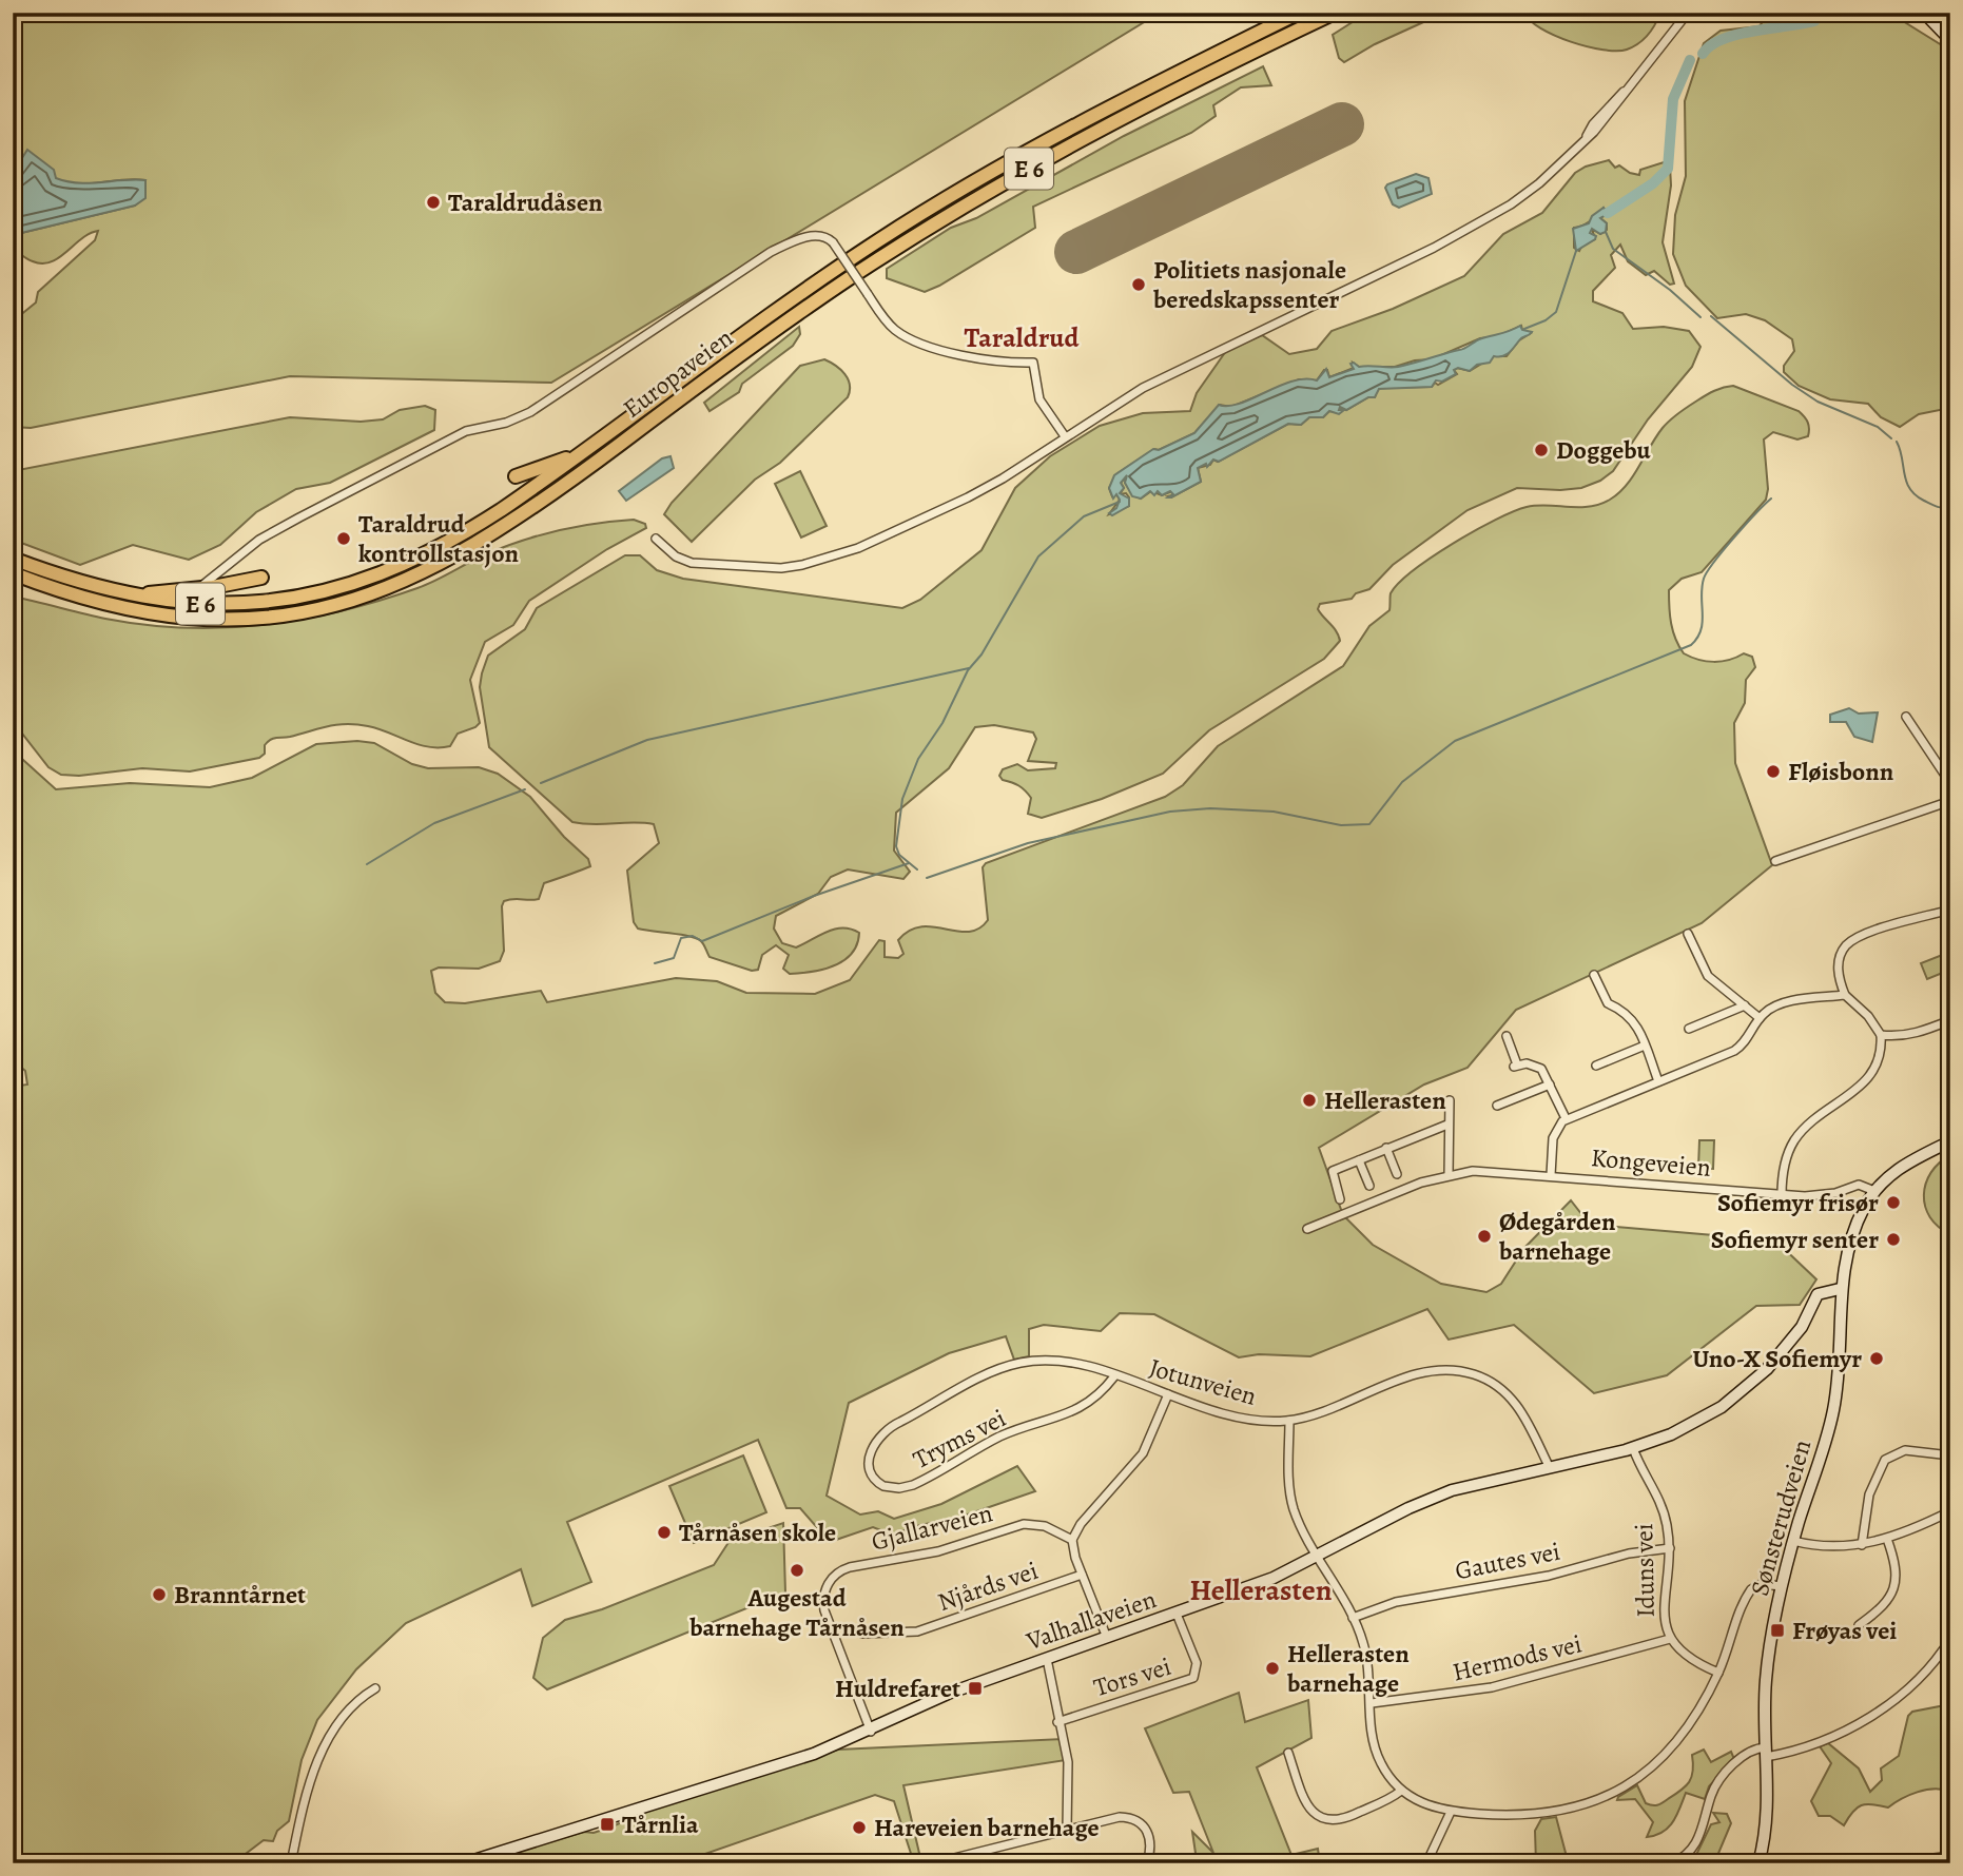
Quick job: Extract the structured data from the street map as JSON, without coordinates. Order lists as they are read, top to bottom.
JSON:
{
  "streets": {
    "highway": ["E 6", "Europaveien"],
    "street": [
      "Kongeveien",
      "Jotunveien",
      "Tryms vei",
      "Sønsterudveien",
      "Gjallarveien",
      "Gautes vei",
      "Iduns vei",
      "Njårds vei",
      "Valhallaveien",
      "Hermods vei",
      "Tors vei"
    ]
  },
  "crossings": [
    ["E 6", "Europaveien"],
    ["Kongeveien", "Sønsterudveien"],
    ["Jotunveien", "Tryms vei"],
    ["Jotunveien", "Valhallaveien"],
    ["Sønsterudveien", "Valhallaveien"],
    ["Gjallarveien", "Valhallaveien"],
    ["Gautes vei", "Iduns vei"],
    ["Iduns vei", "Valhallaveien"],
    ["Iduns vei", "Hermods vei"],
    ["Valhallaveien", "Tors vei"]
  ],
  "districts": ["Taraldrud", "Hellerasten"],
  "places": {
    "other": [
      "Taraldrudåsen",
      "Politiets nasjonale beredskapssenter",
      "Doggebu",
      "Taraldrud kontrollstasjon",
      "Fløisbonn",
      "Hellerasten",
      "Sofiemyr frisør",
      "Ødegården barnehage",
      "Sofiemyr senter",
      "Uno-X Sofiemyr",
      "Tårnåsen skole",
      "Augestad barnehage Tårnåsen",
      "Branntårnet",
      "Hellerasten barnehage",
      "Hareveien barnehage"
    ],
    "transit": ["Frøyas vei", "Huldrefaret", "Tårnlia"]
  }
}
